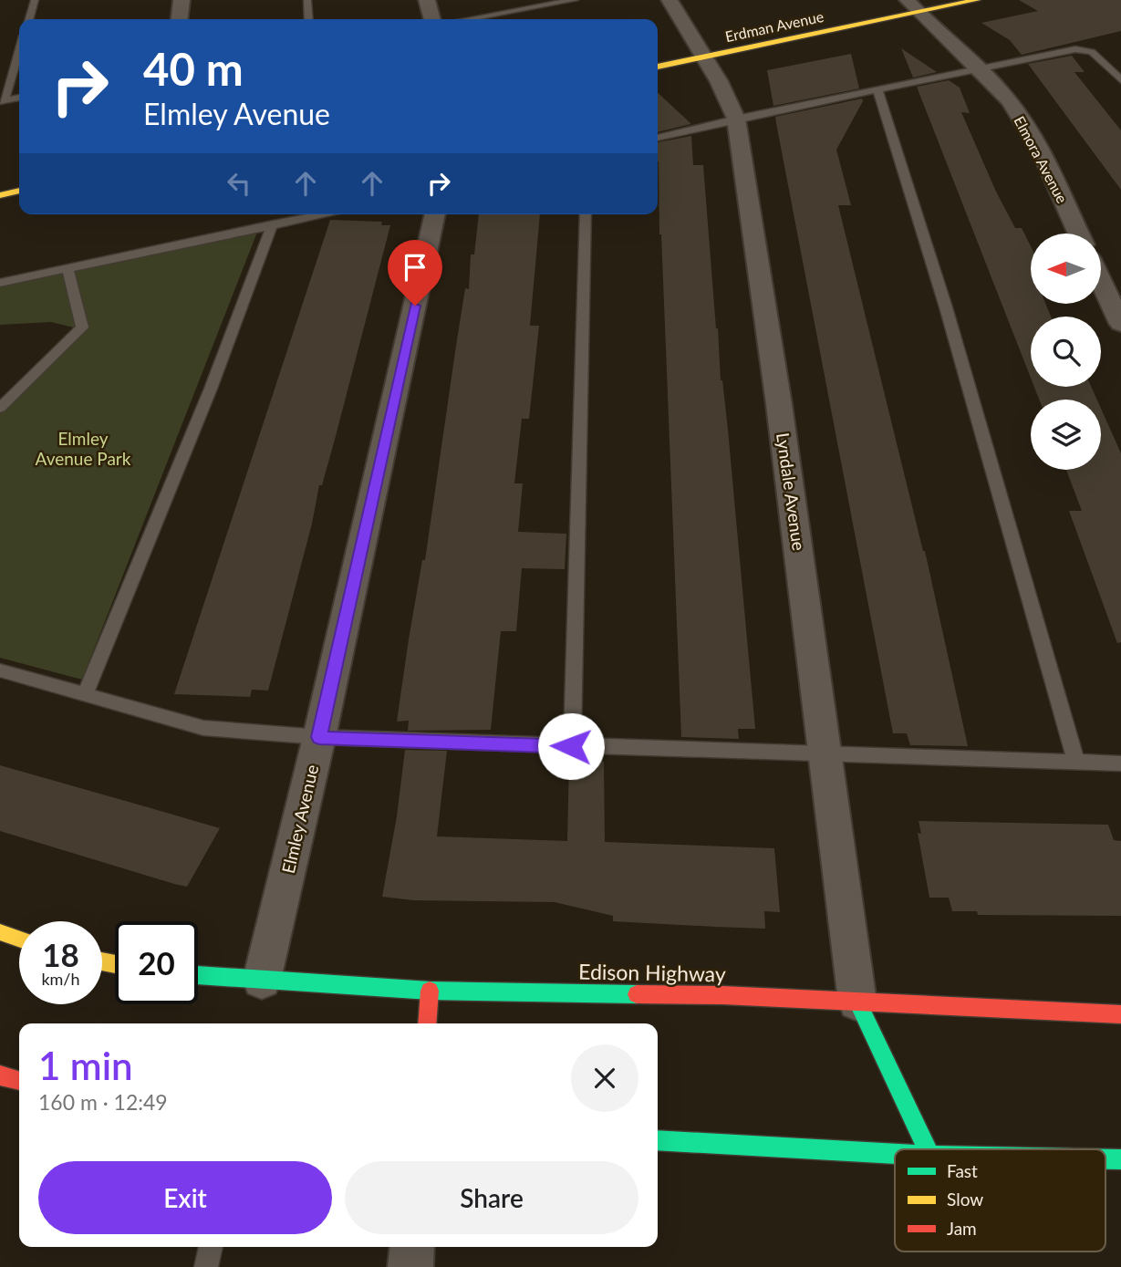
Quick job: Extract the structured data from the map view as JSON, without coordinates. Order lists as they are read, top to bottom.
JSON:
{
  "streets": {
    "main road": ["Erdman Avenue", "Edison Highway"],
    "street": ["Elmora Avenue", "Lyndale Avenue", "Elmley Avenue"]
  },
  "crossings": [
    ["Erdman Avenue", "Elmora Avenue"],
    ["Erdman Avenue", "Lyndale Avenue"],
    ["Lyndale Avenue", "Edison Highway"],
    ["Elmley Avenue", "Edison Highway"]
  ],
  "parks": ["Elmley Avenue Park"],
  "legend": ["Fast", "Slow", "Jam"],
  "north": "left",
  "page": {
    "turn": ["40 m", "Elmley Avenue"],
    "speed": "18 km/h",
    "limit": "20",
    "heading": ["1 min", "160 m · 12:49"],
    "buttons": ["Exit", "Share"]
  }
}
